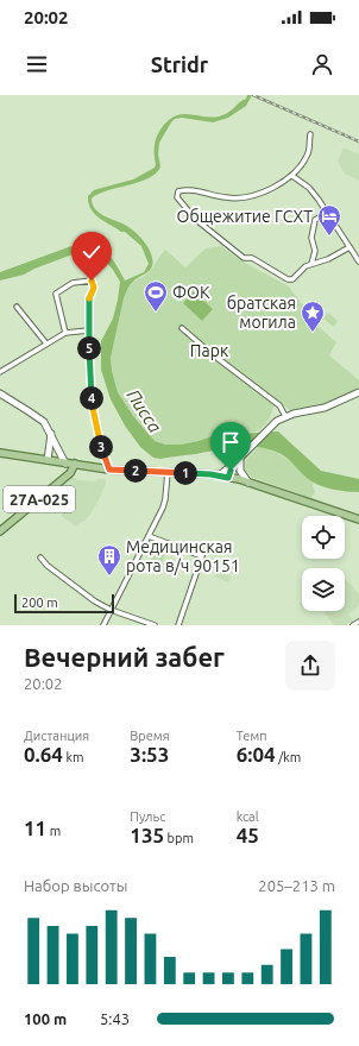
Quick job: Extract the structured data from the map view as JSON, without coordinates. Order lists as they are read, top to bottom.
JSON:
{
  "streets": {
    "main road": ["27А-025"]
  },
  "water": ["Писса"],
  "parks": ["Парк"],
  "places": {
    "hotel": ["Общежитие ГСХТ"],
    "sports": ["ФОК"],
    "place": ["братская могила"],
    "building": ["Медицинская рота в/ч 90151"]
  },
  "scale_bar": "200 m",
  "page": {
    "status": "20:02",
    "header": "Stridr",
    "pins": [
      "5",
      "4",
      "3",
      "2",
      "1"
    ],
    "scale": "200 m",
    "heading": ["Вечерний забег", "20:02"],
    "stats": [
      ["Дистанция", "0.64 km"],
      ["Время", "3:53"],
      ["Темп", "6:04 /km"],
      ["11 m"],
      ["Пульс", "135 bpm"],
      ["kcal", "45"]
    ],
    "chart": ["Набор высоты", "205–213 m"],
    "list": [
      {
        "name": "100 m",
        "note": "5:43"
      }
    ]
  }
}
